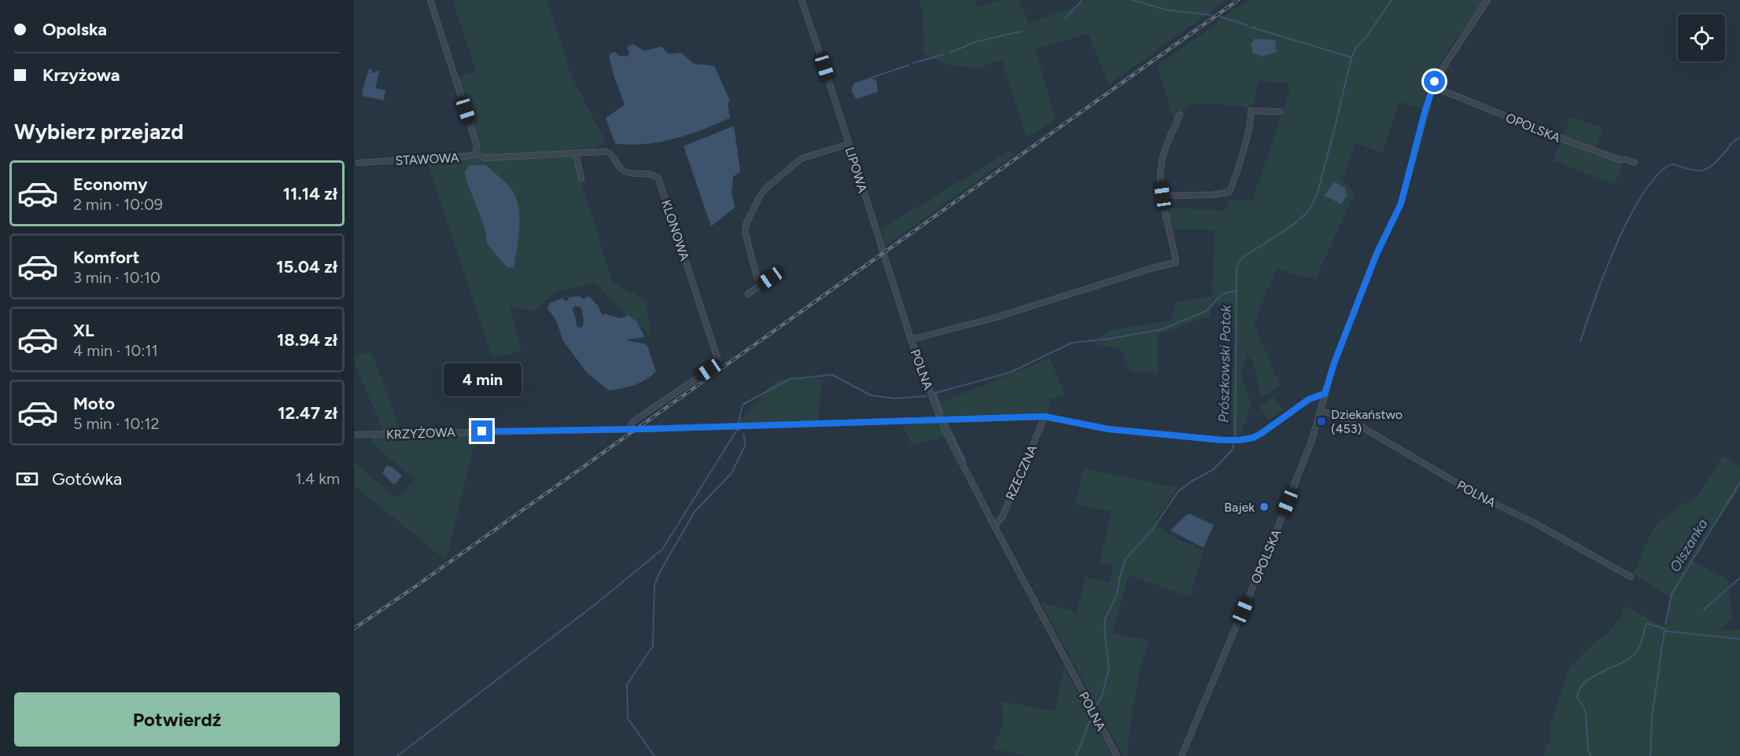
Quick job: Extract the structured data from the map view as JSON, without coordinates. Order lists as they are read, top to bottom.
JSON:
{
  "streets": {
    "street": [
      "OPOLSKA",
      "STAWOWA",
      "LIPOWA",
      "KLONOWA",
      "POLNA",
      "KRZYŻOWA",
      "RZECZNA"
    ]
  },
  "crossings": [
    ["OPOLSKA", "POLNA"],
    ["OPOLSKA", "KRZYŻOWA"],
    ["STAWOWA", "KLONOWA"],
    ["LIPOWA", "POLNA"],
    ["KLONOWA", "KRZYŻOWA"],
    ["POLNA", "KRZYŻOWA"],
    ["POLNA", "RZECZNA"],
    ["KRZYŻOWA", "RZECZNA"]
  ],
  "water": ["Prószkowski Potok", "Olszanka"],
  "places": {
    "transit": ["Dziekaństwo (453)"],
    "other": ["Bajek"]
  },
  "page": {
    "banner": ["Opolska", "Krzyżowa"],
    "heading": "Wybierz przejazd",
    "list": [
      {
        "name": "Economy",
        "note": "2 min · 10:09",
        "value": "11.14 zł"
      },
      {
        "name": "Komfort",
        "note": "3 min · 10:10",
        "value": "15.04 zł"
      },
      {
        "name": "XL",
        "note": "4 min · 10:11",
        "value": "18.94 zł"
      },
      {
        "name": "Moto",
        "note": "5 min · 10:12",
        "value": "12.47 zł"
      }
    ],
    "bubble": "4 min",
    "pay": ["Gotówka", "1.4 km"],
    "buttons": "Potwierdź"
  }
}
